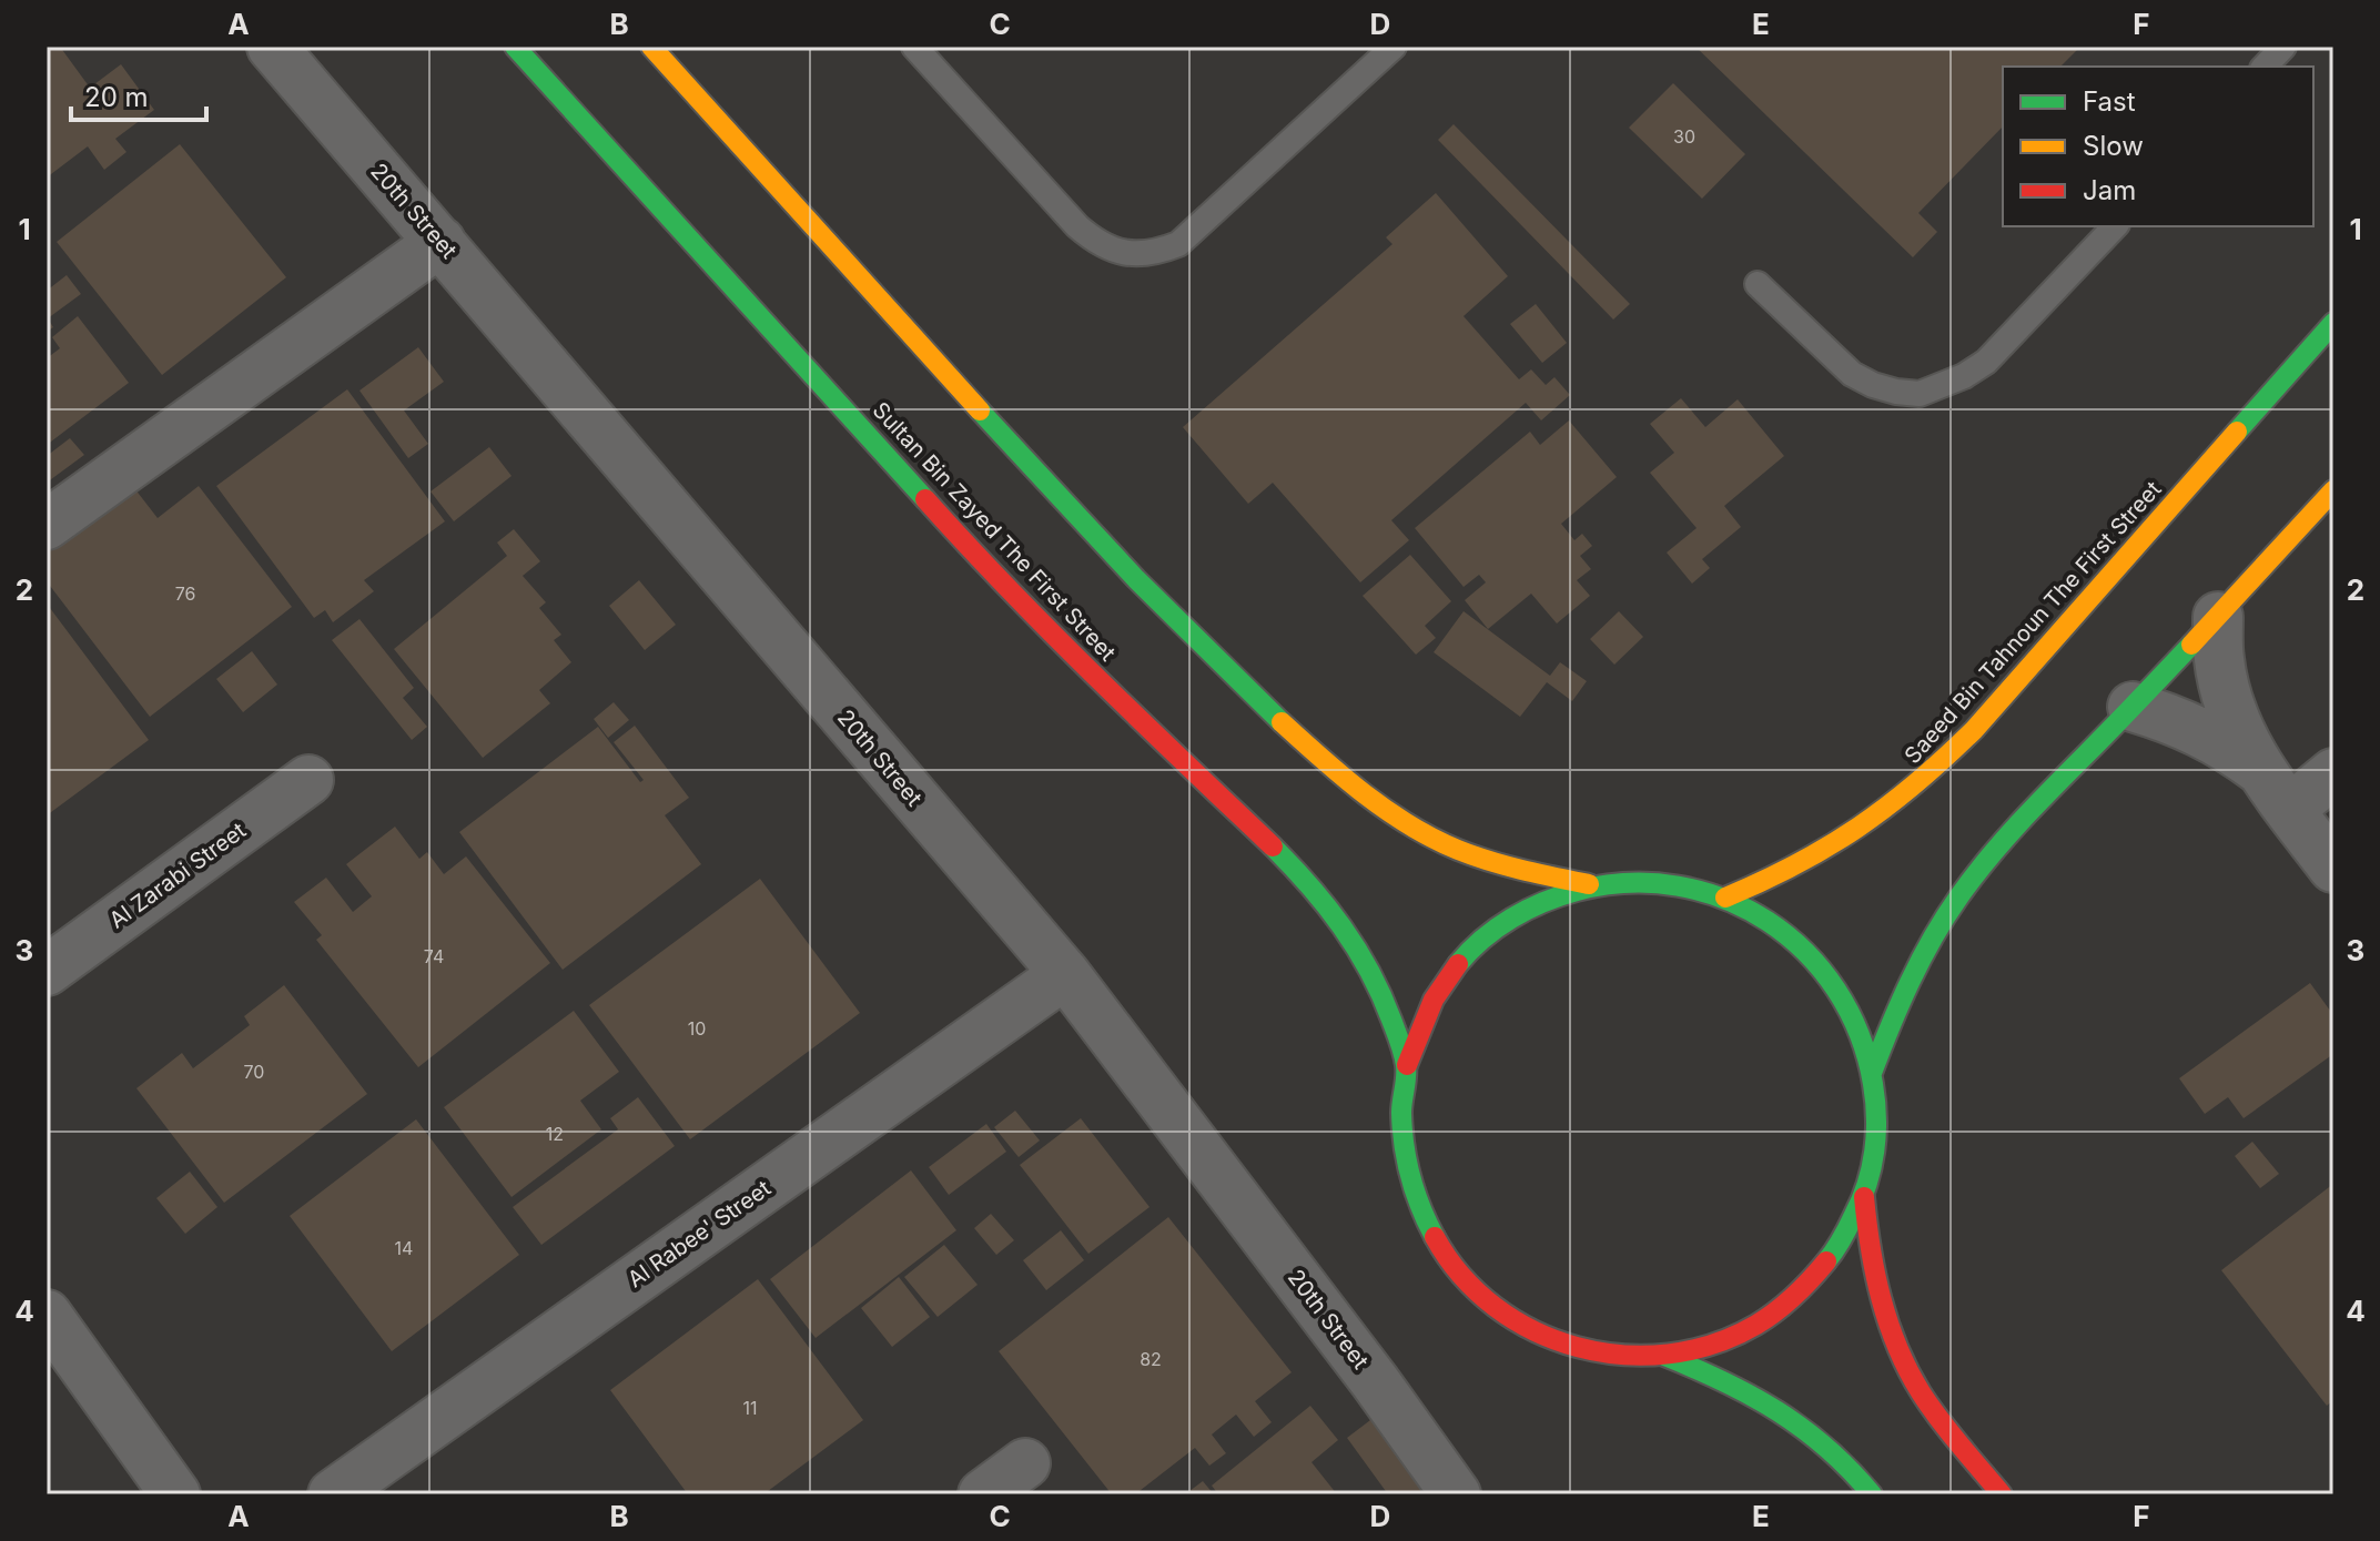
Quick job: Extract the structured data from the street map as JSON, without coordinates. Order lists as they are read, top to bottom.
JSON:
{
  "streets": {
    "main road": ["Sultan Bin Zayed The First Street", "Saeed Bin Tahnoun The First Street"],
    "street": ["20th Street", "Al Zarabi Street", "Al Rabee' Street"]
  },
  "crossings": [
    ["20th Street", "Al Rabee' Street"]
  ],
  "house_numbers": [
    "30",
    "76",
    "74",
    "10",
    "70",
    "12",
    "14",
    "82",
    "11"
  ],
  "legend": ["Fast", "Slow", "Jam"],
  "scale_bar": "20 m",
  "grid": {
    "columns": [
      "A",
      "B",
      "C",
      "D",
      "E",
      "F"
    ],
    "rows": [
      "1",
      "2",
      "3",
      "4"
    ]
  }
}
